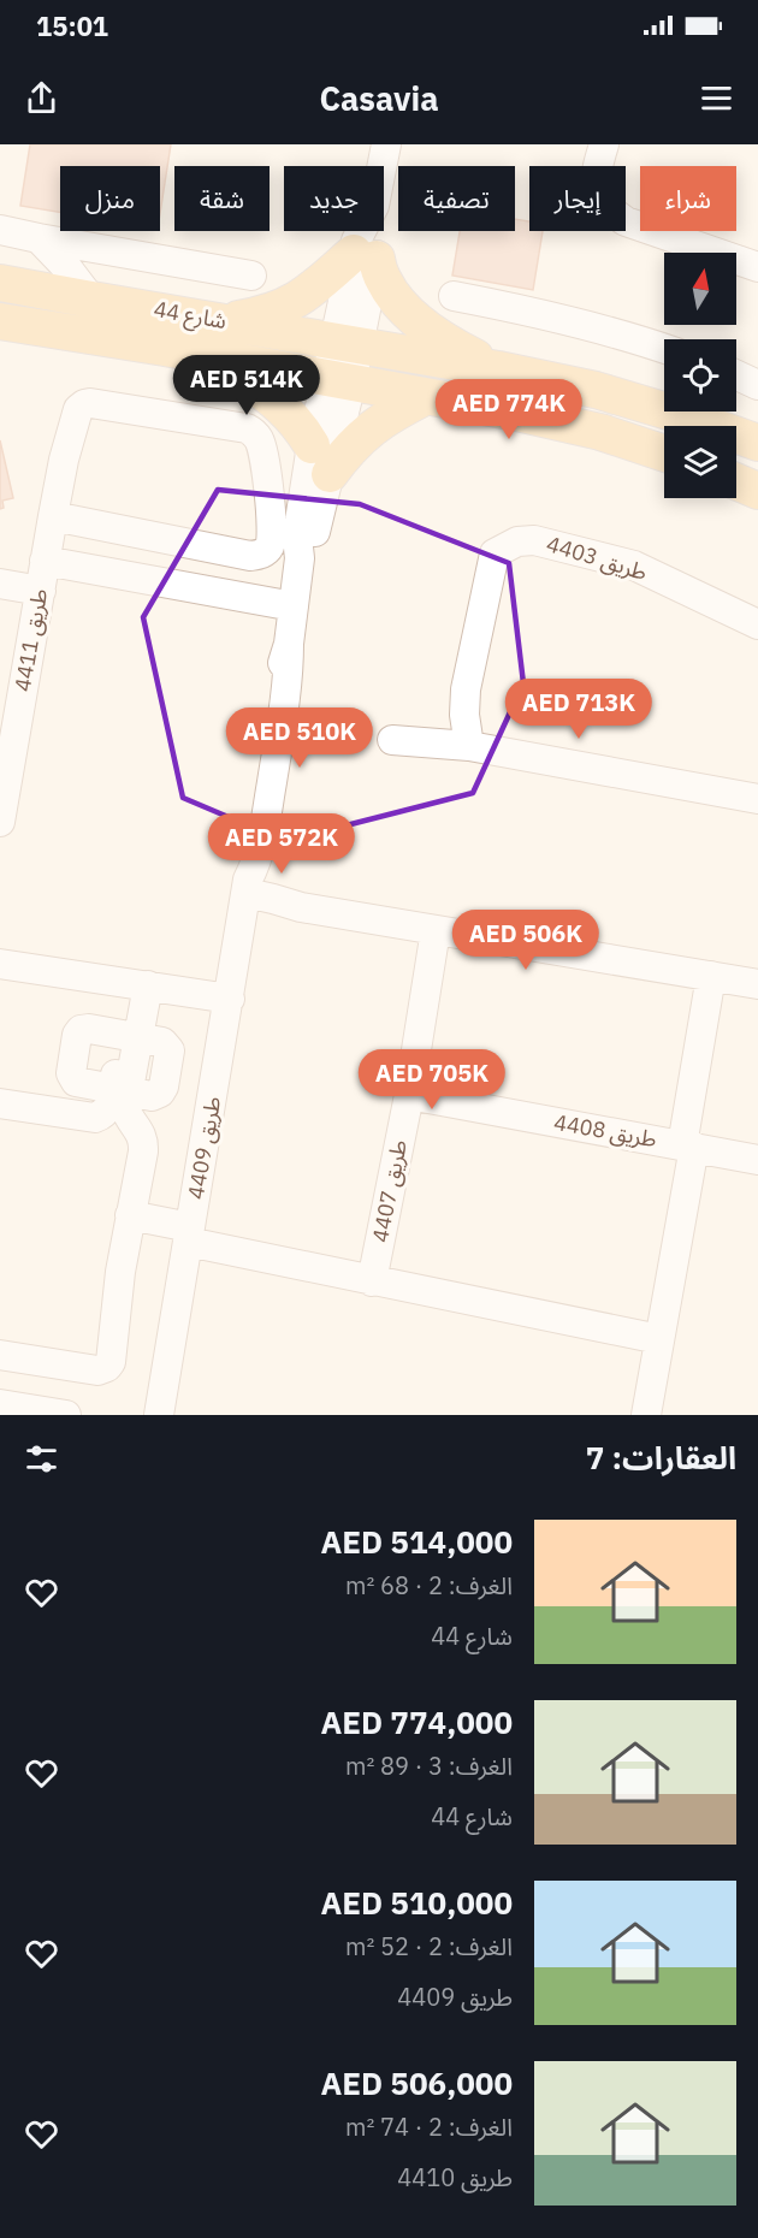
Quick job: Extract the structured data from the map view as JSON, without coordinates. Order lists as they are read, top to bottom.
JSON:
{
  "streets": {
    "main road": ["شارع 44"],
    "street": [
      "طريق 4403",
      "طريق 4411",
      "طريق 4408",
      "طريق 4409",
      "طريق 4407"
    ]
  },
  "crossings": [
    ["شارع 44", "طريق 4409"],
    ["طريق 4408", "طريق 4407"]
  ],
  "north": "top",
  "page": {
    "status": "15:01",
    "header": "Casavia",
    "chip": [
      "شراء",
      "إيجار",
      "تصفية",
      "جديد",
      "شقة",
      "منزل"
    ],
    "price": [
      "AED 514K",
      "AED 774K",
      "AED 713K",
      "AED 510K",
      "AED 572K",
      "AED 506K",
      "AED 705K"
    ],
    "heading": "العقارات: 7",
    "list": [
      {
        "name": "AED 514,000",
        "note": "الغرف: 2 · 68 m² · شارع 44"
      },
      {
        "name": "AED 774,000",
        "note": "الغرف: 3 · 89 m² · شارع 44"
      },
      {
        "name": "AED 510,000",
        "note": "الغرف: 2 · 52 m² · طريق 4409"
      },
      {
        "name": "AED 506,000",
        "note": "الغرف: 2 · 74 m² · طريق 4410"
      }
    ]
  }
}
